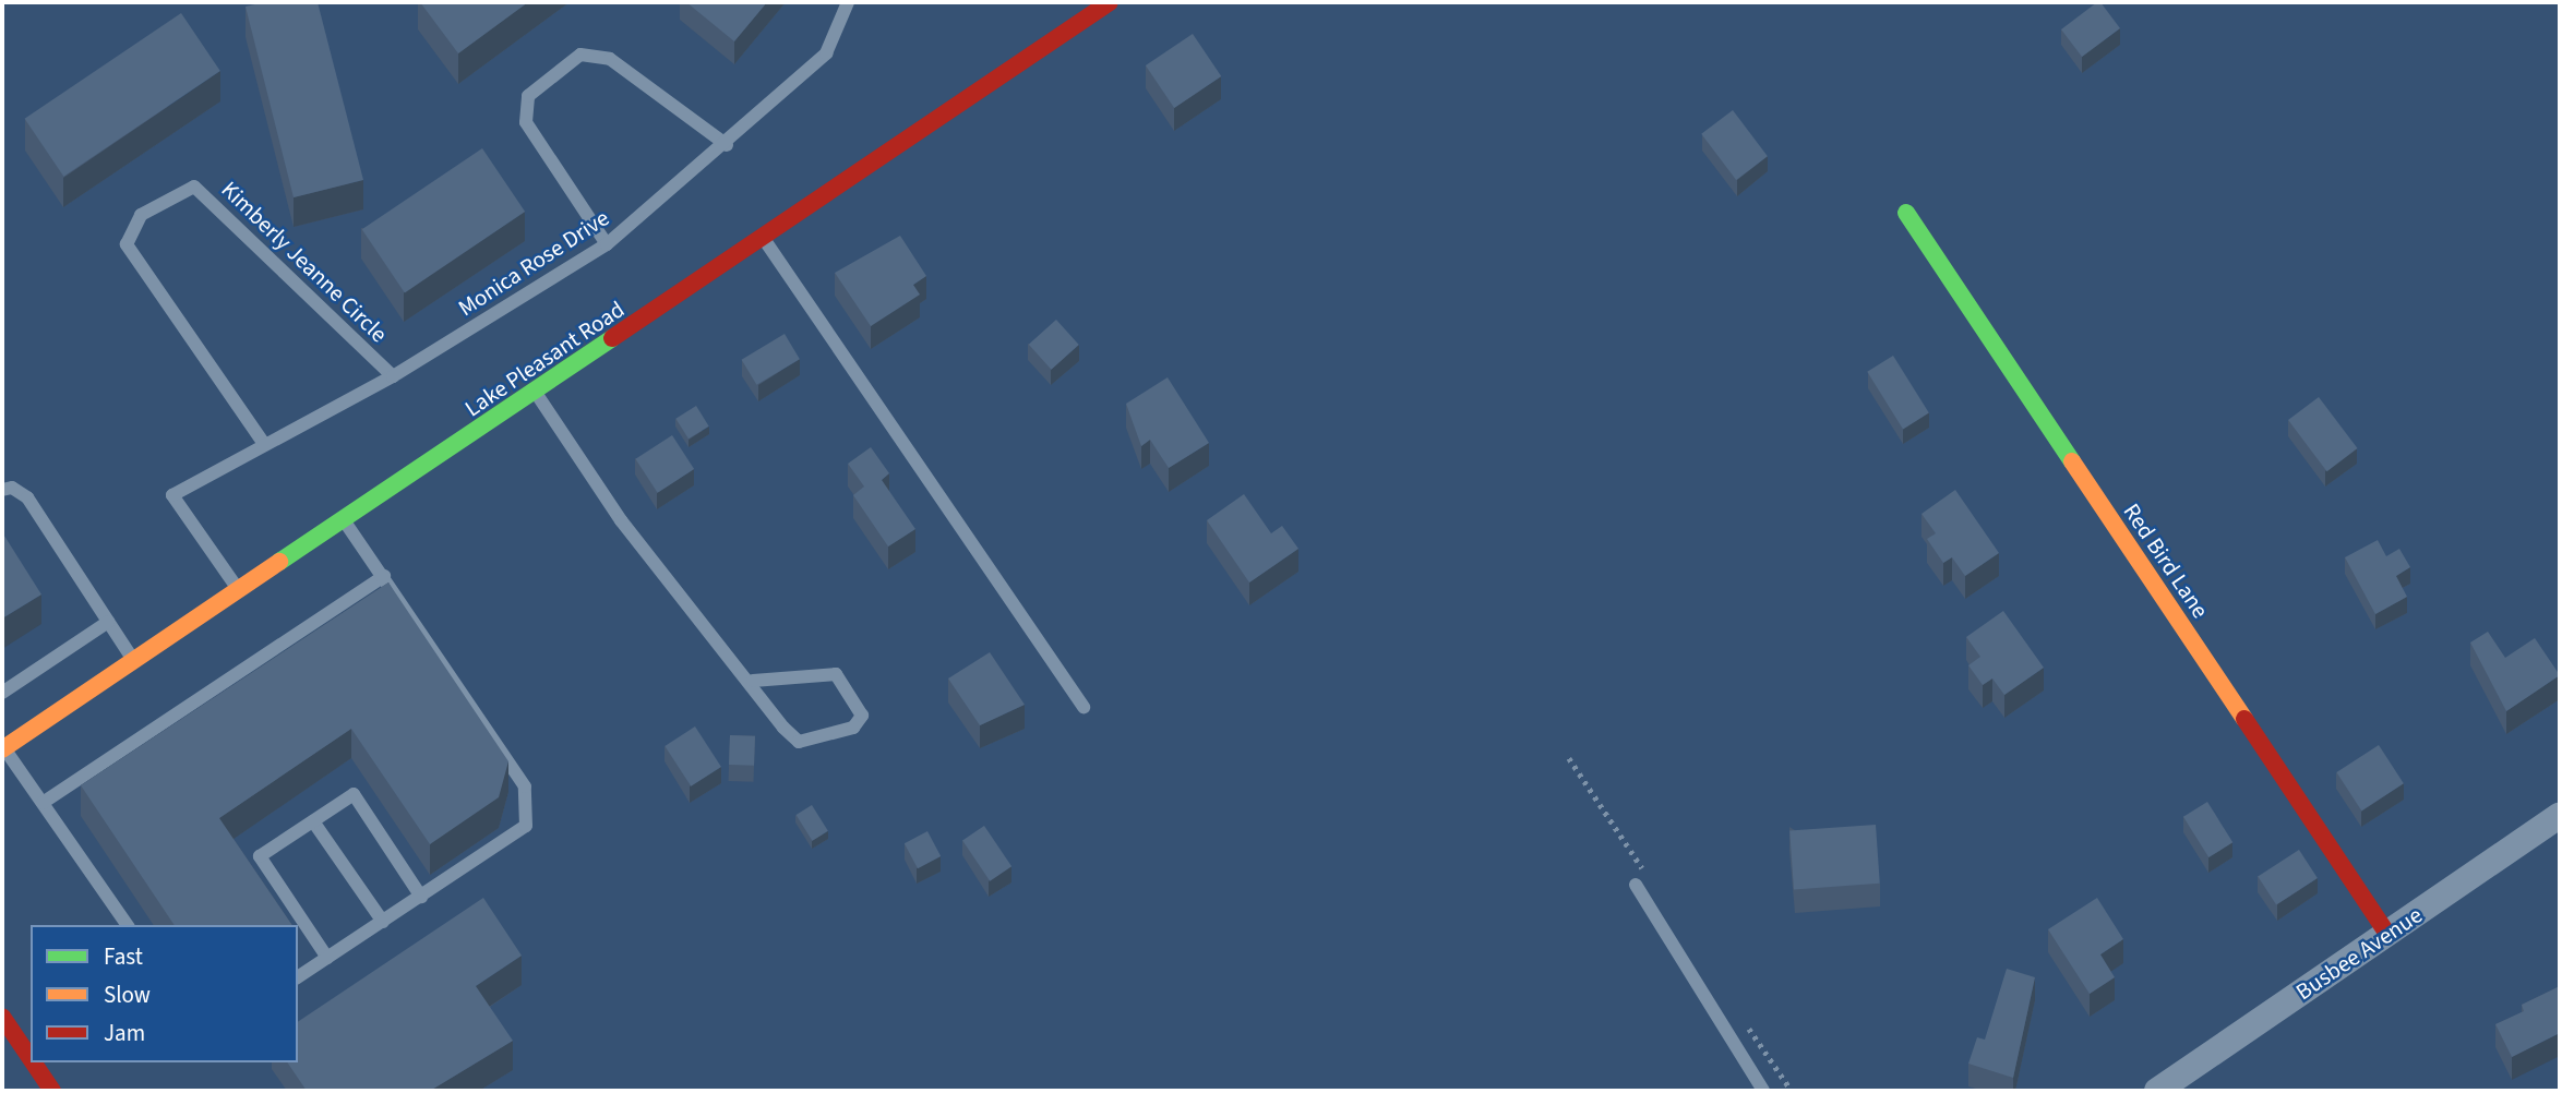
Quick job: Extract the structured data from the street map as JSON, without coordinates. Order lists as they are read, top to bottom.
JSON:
{
  "streets": {
    "street": ["Lake Pleasant Road", "Red Bird Lane", "Busbee Avenue"],
    "lane": ["Kimberly Jeanne Circle", "Monica Rose Drive"]
  },
  "crossings": [
    ["Kimberly Jeanne Circle", "Monica Rose Drive"],
    ["Monica Rose Drive", "Lake Pleasant Road"],
    ["Red Bird Lane", "Busbee Avenue"]
  ],
  "legend": ["Fast", "Slow", "Jam"]
}
